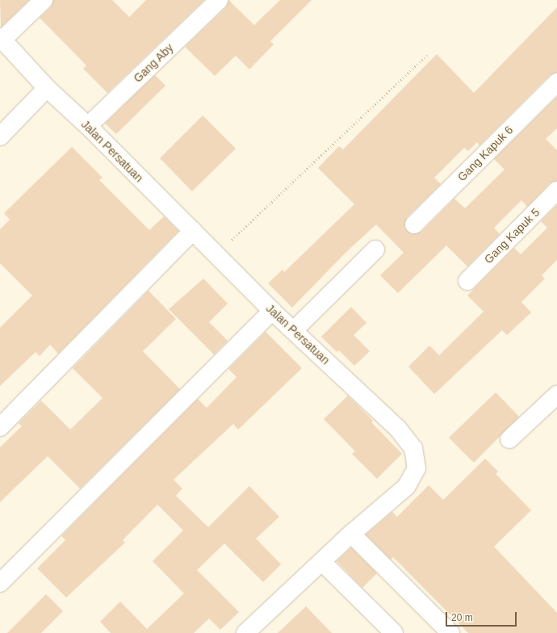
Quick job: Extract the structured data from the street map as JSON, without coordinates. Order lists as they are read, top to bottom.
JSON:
{
  "streets": {
    "street": [
      "Gang Aby",
      "Jalan Persatuan",
      "Gang Kapuk 6",
      "Gang Kapuk 5"
    ]
  },
  "crossings": [
    ["Gang Aby", "Jalan Persatuan"]
  ],
  "scale_bar": "20 m"
}
